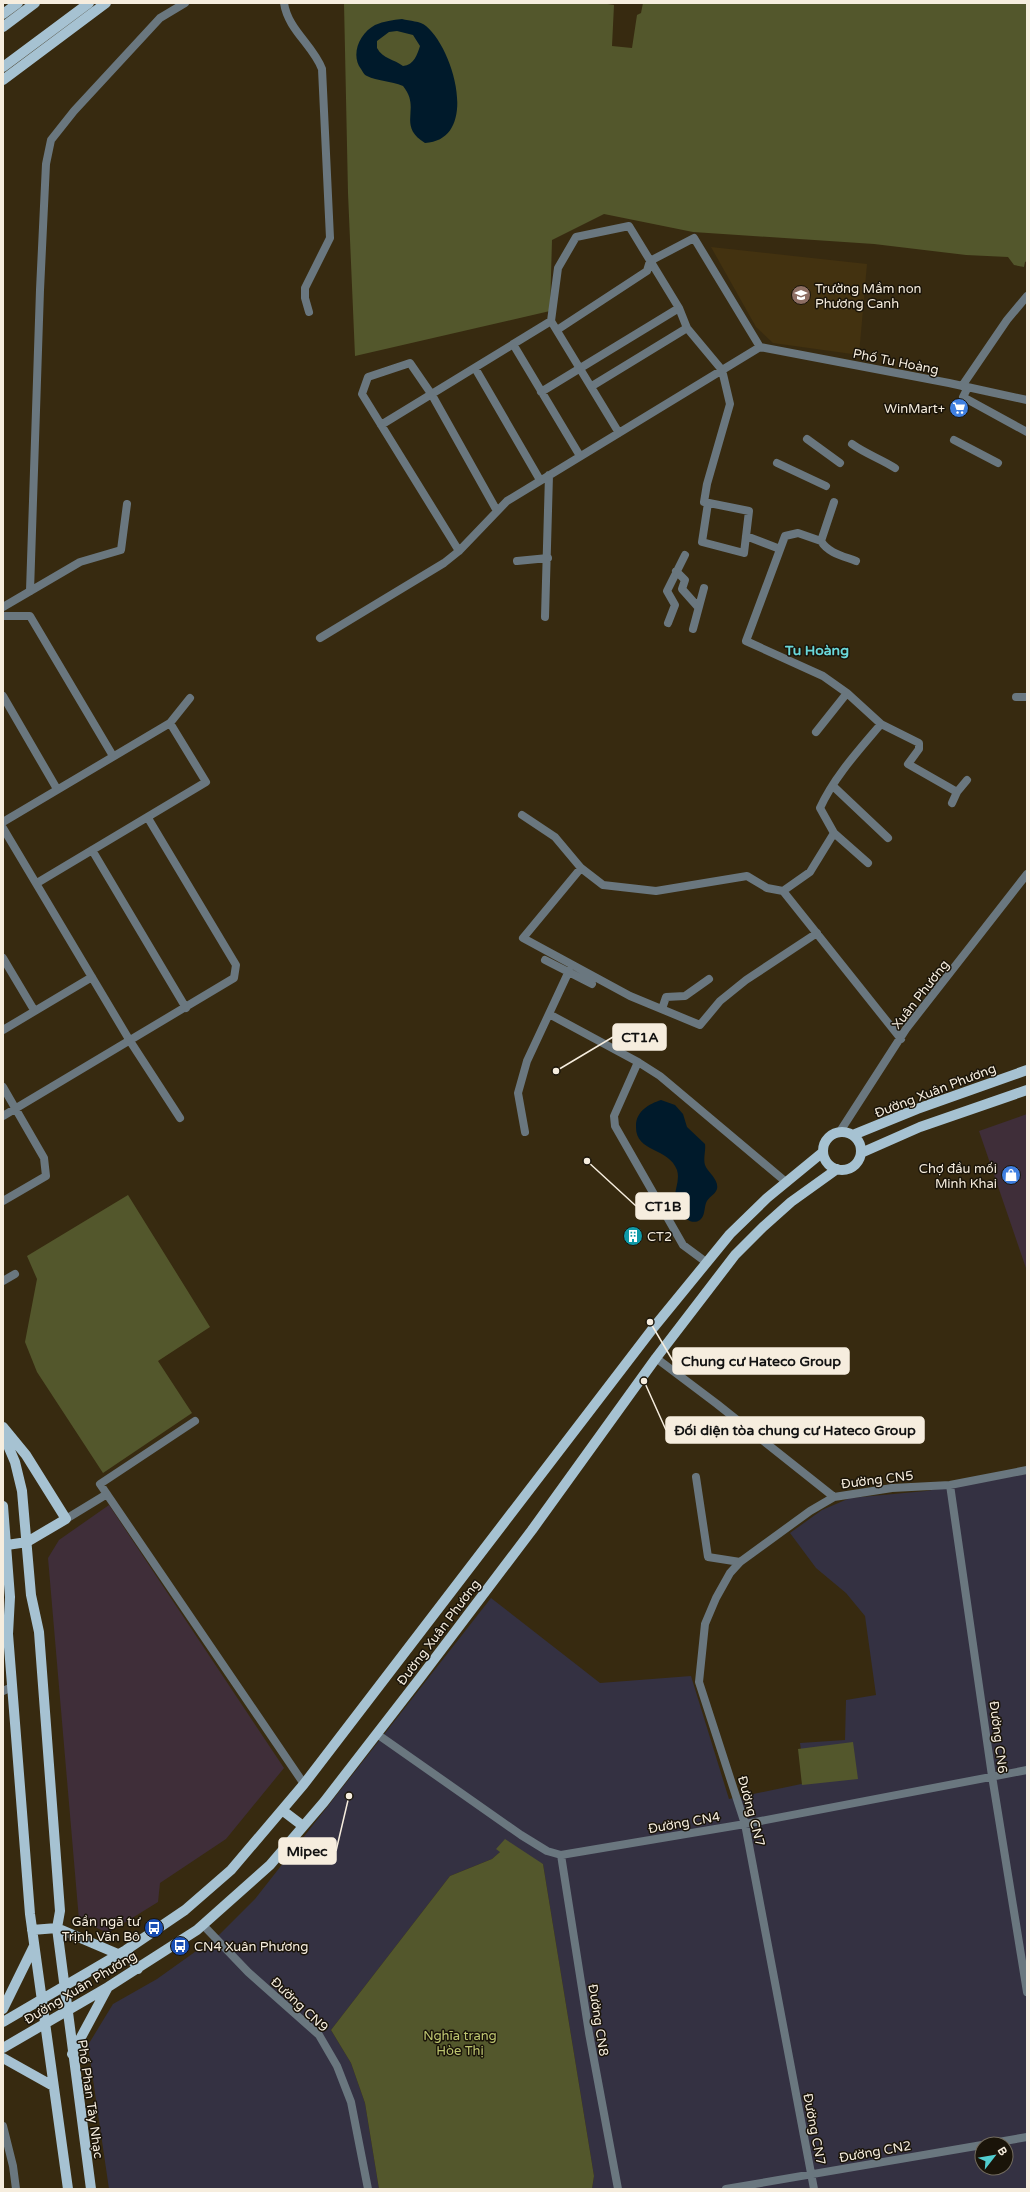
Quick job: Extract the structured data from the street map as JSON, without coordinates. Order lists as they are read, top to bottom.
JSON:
{
  "streets": {
    "main road": ["Đường Xuân Phương", "Phố Phan Tây Nhạc"],
    "street": [
      "Phố Tu Hoàng",
      "Xuân Phương",
      "Đường CN5",
      "Đường CN6",
      "Đường CN7",
      "Đường CN4",
      "Đường CN9",
      "Đường CN8",
      "Đường CN2"
    ]
  },
  "crossings": [
    ["Xuân Phương", "Đường Xuân Phương"],
    ["Đường Xuân Phương", "Đường CN5"],
    ["Đường Xuân Phương", "Đường CN9"],
    ["Đường Xuân Phương", "Phố Phan Tây Nhạc"],
    ["Đường CN5", "Đường CN6"],
    ["Đường CN5", "Đường CN7"],
    ["Đường CN6", "Đường CN4"],
    ["Đường CN7", "Đường CN4"],
    ["Đường CN7", "Đường CN2"],
    ["Đường CN4", "Đường CN8"]
  ],
  "districts": ["Tu Hoàng"],
  "parks": ["Nghĩa trang Hòe Thị"],
  "places": {
    "school or university": ["Trường Mầm non Phương Canh"],
    "supermarket": ["WinMart+"],
    "other": [
      "CT1A",
      "CT1B",
      "Chung cư Hateco Group",
      "Đối diện tòa chung cư Hateco Group",
      "Mipec"
    ],
    "shop": ["Chợ đầu mối Minh Khai"],
    "building": ["CT2"],
    "bus stop": ["Gần ngã tư Trịnh Văn Bô", "CN4 Xuân Phương"]
  },
  "north": "top right"
}
